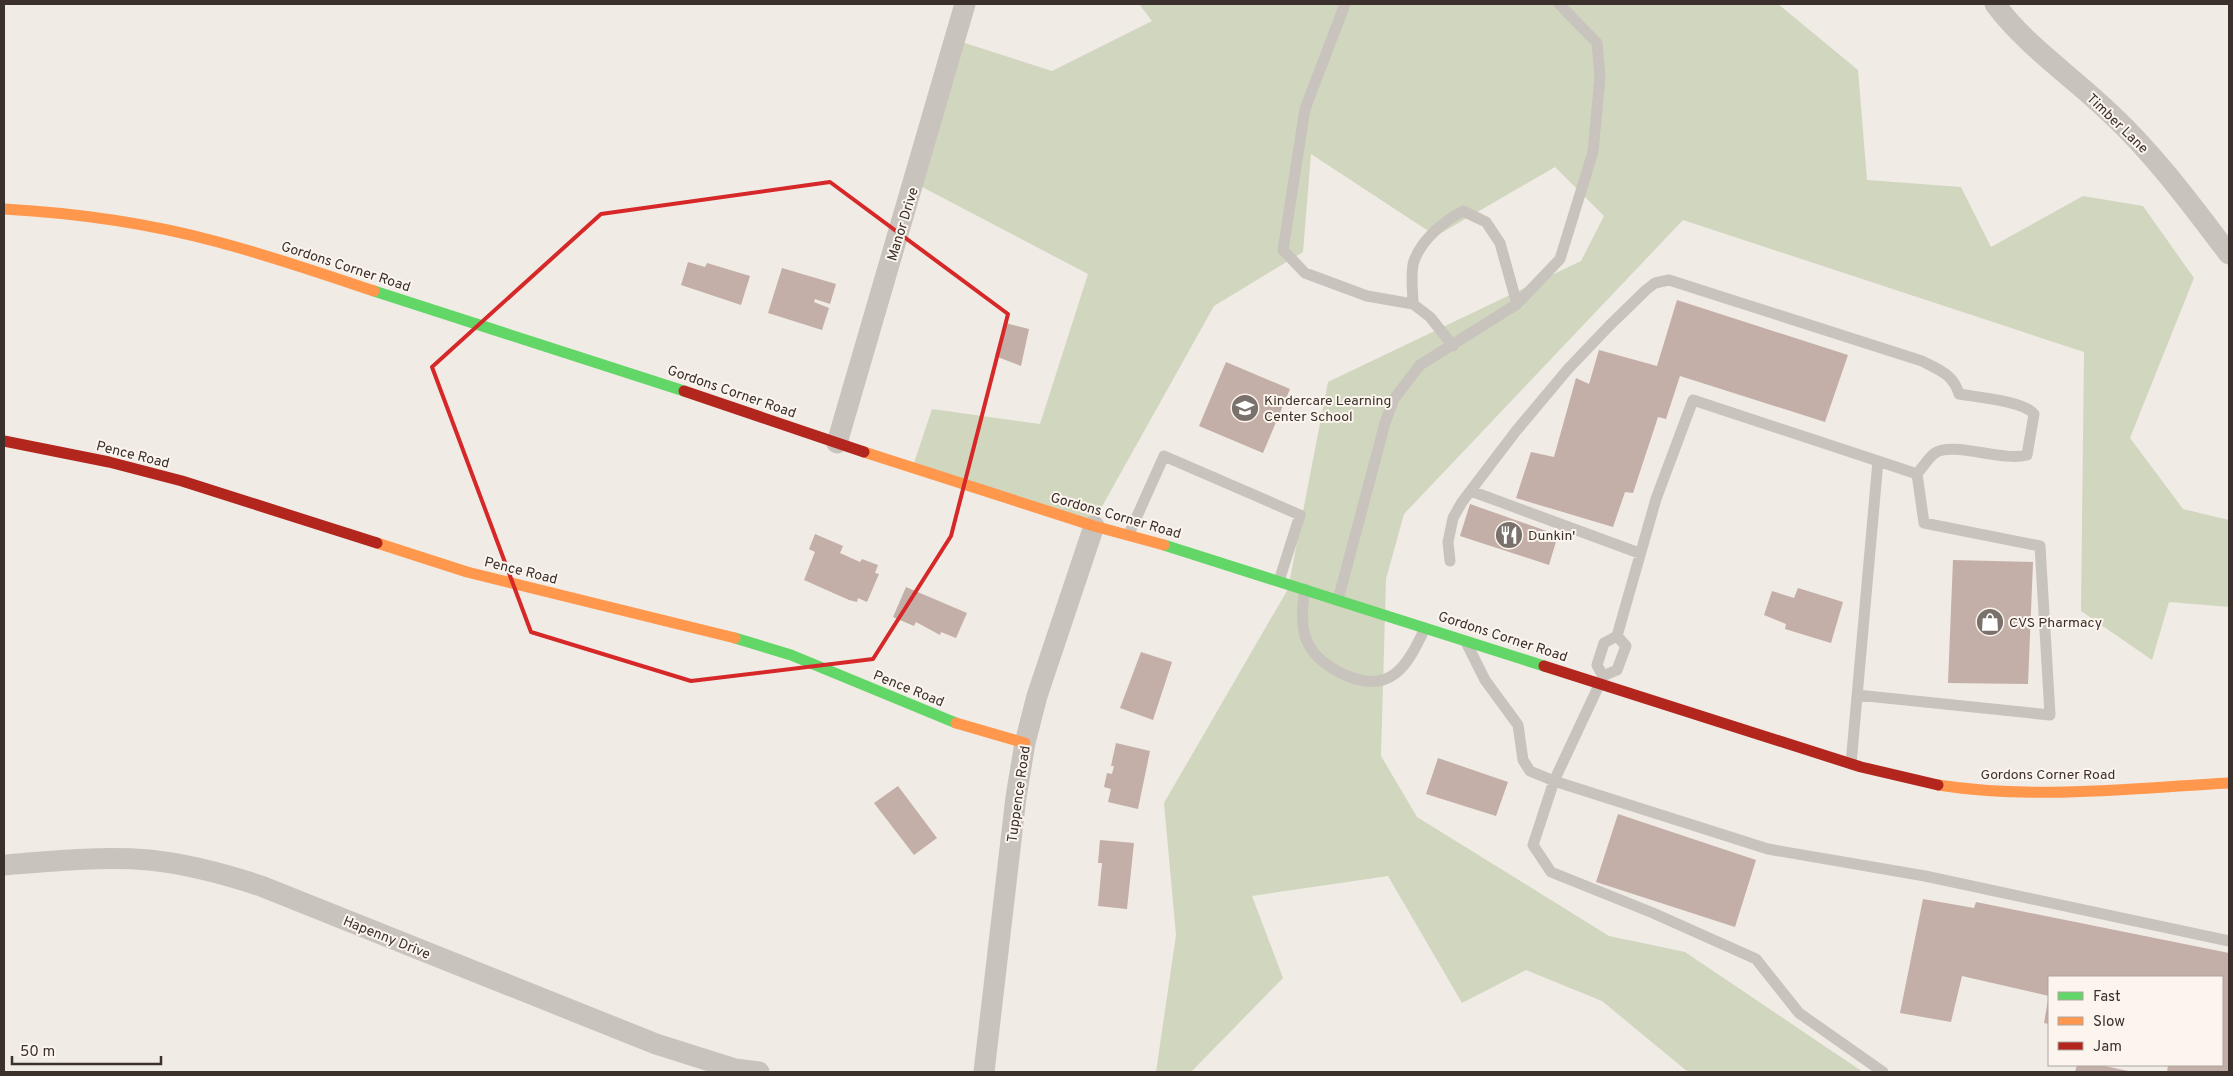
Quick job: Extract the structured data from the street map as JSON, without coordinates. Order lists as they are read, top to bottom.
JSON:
{
  "streets": {
    "street": [
      "Timber Lane",
      "Manor Drive",
      "Gordons Corner Road",
      "Pence Road",
      "Tuppence Road",
      "Hapenny Drive"
    ]
  },
  "crossings": [
    ["Manor Drive", "Gordons Corner Road"],
    ["Gordons Corner Road", "Tuppence Road"],
    ["Pence Road", "Tuppence Road"]
  ],
  "places": {
    "school or university": ["Kindercare Learning Center School"],
    "restaurant": ["Dunkin'"],
    "shop": ["CVS Pharmacy"]
  },
  "legend": ["Fast", "Slow", "Jam"],
  "scale_bar": "50 m"
}
